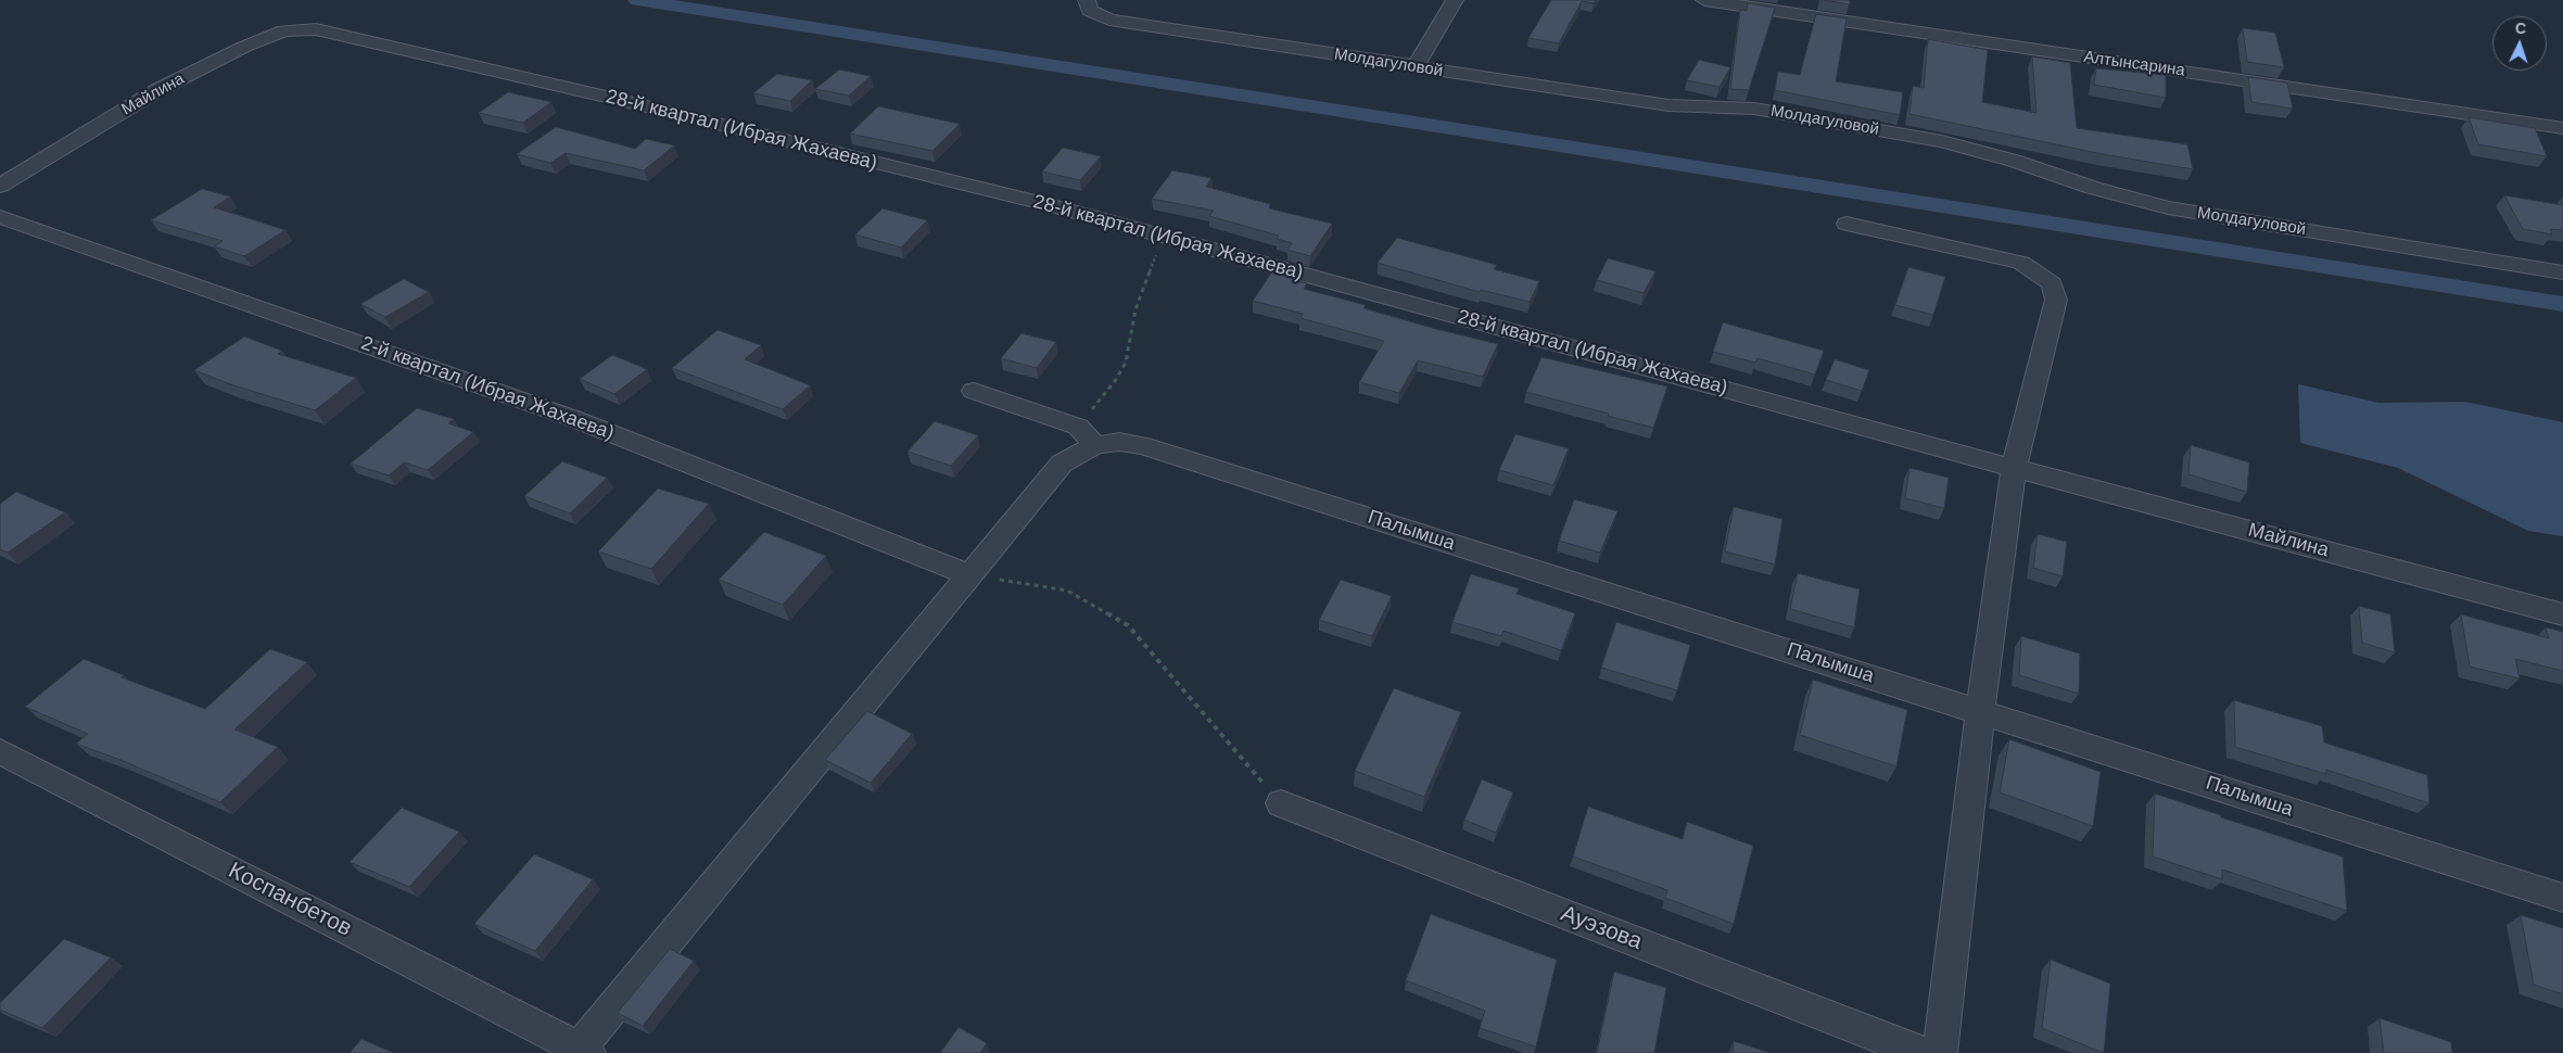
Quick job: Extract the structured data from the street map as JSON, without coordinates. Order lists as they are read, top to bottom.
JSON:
{
  "streets": {
    "street": [
      "Молдагуловой",
      "Алтынсарина",
      "Майлина",
      "28-й квартал (Ибрая Жахаева)",
      "2-й квартал (Ибрая Жахаева)",
      "Палымша",
      "Коспанбетов",
      "Ауэзова"
    ]
  },
  "crossings": [
    ["Майлина", "28-й квартал (Ибрая Жахаева)"]
  ],
  "north": "top"
}
